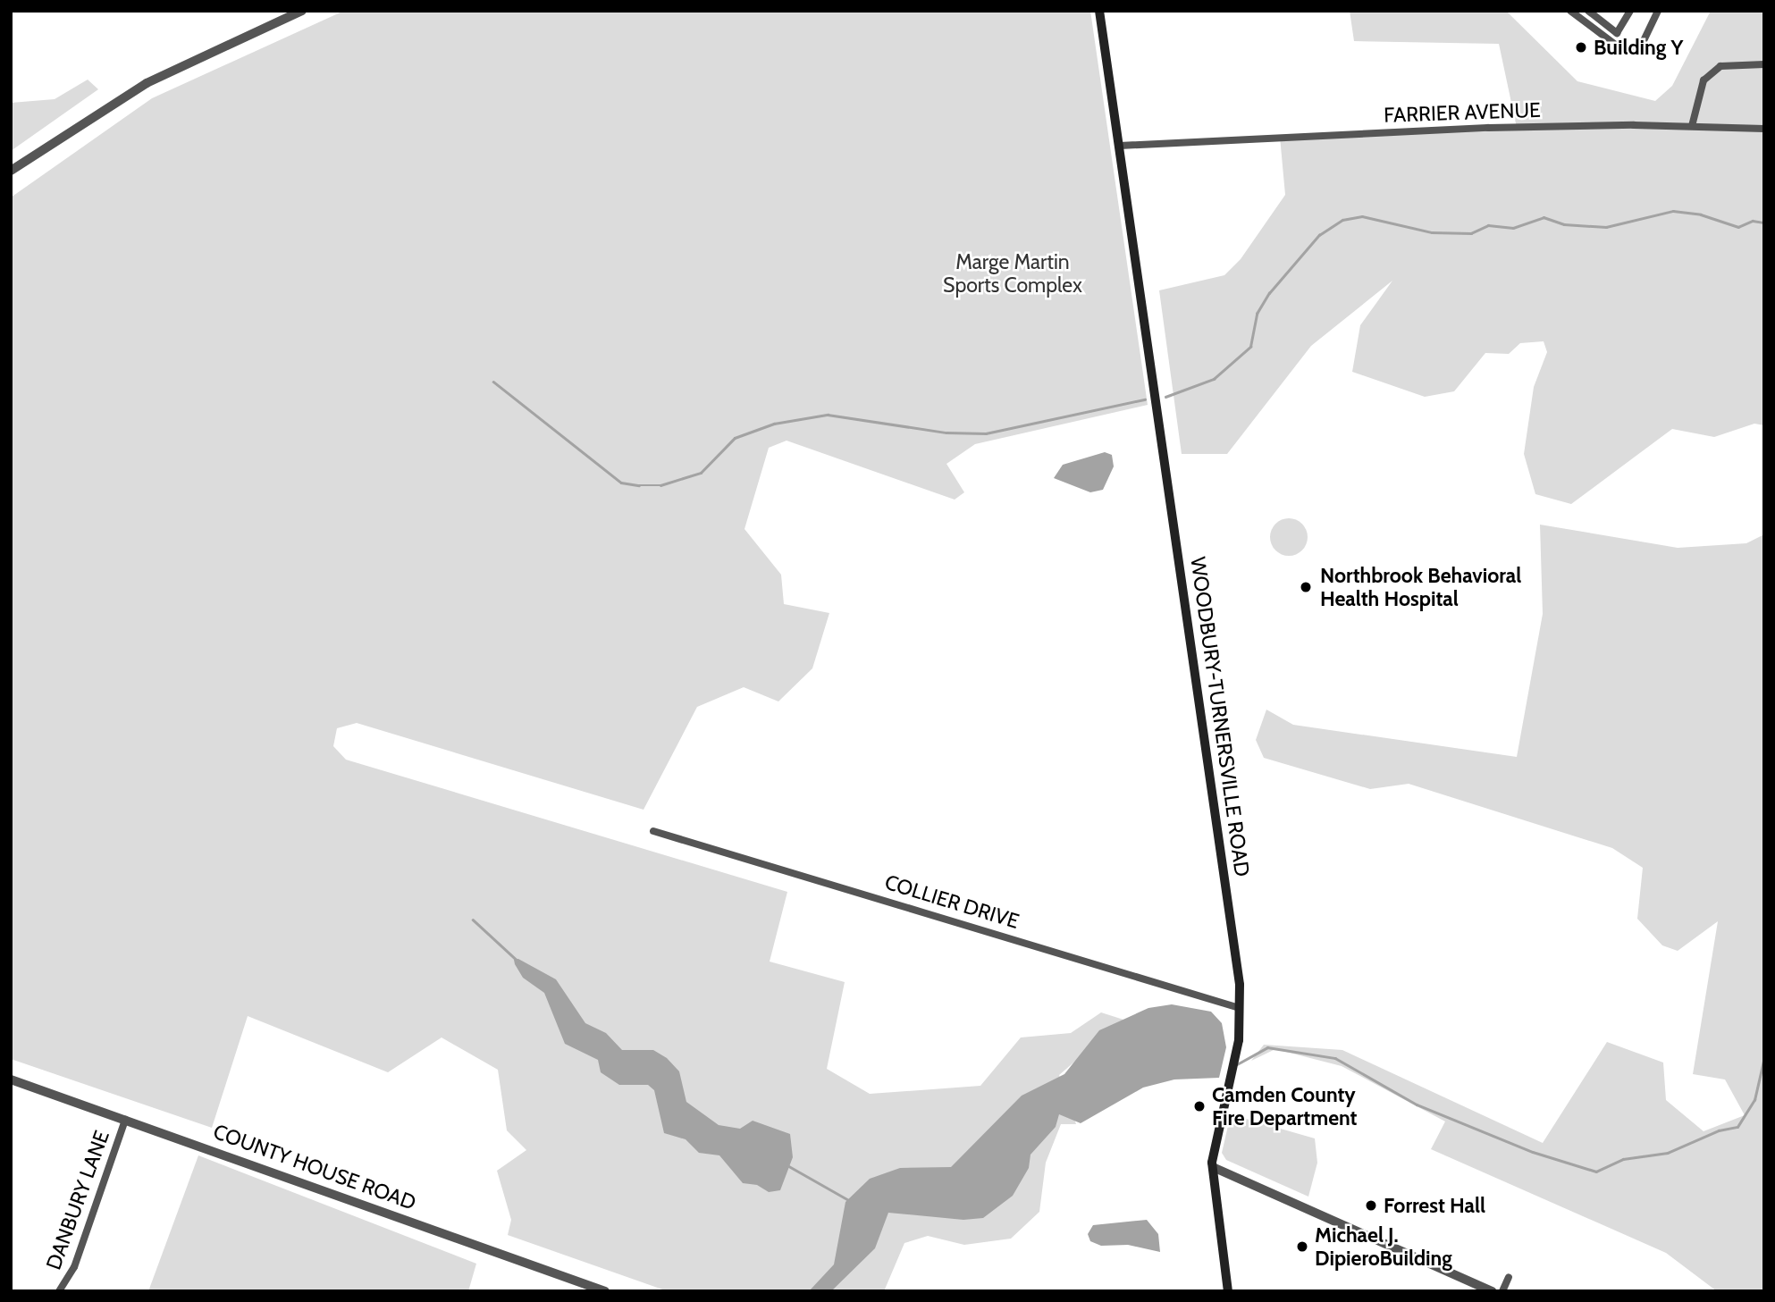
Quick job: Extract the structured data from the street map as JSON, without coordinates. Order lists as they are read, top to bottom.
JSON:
{
  "streets": {
    "main road": ["WOODBURY-TURNERSVILLE ROAD"],
    "street": [
      "FARRIER AVENUE",
      "COLLIER DRIVE",
      "COUNTY HOUSE ROAD",
      "DANBURY LANE"
    ]
  },
  "crossings": [
    ["FARRIER AVENUE", "WOODBURY-TURNERSVILLE ROAD"],
    ["WOODBURY-TURNERSVILLE ROAD", "COLLIER DRIVE"],
    ["COUNTY HOUSE ROAD", "DANBURY LANE"]
  ],
  "parks": ["Marge Martin Sports Complex"],
  "places": [
    "Building Y",
    "Northbrook Behavioral Health Hospital",
    "Camden County Fire Department",
    "Forrest Hall",
    "Michael J. DipieroBuilding"
  ]
}
